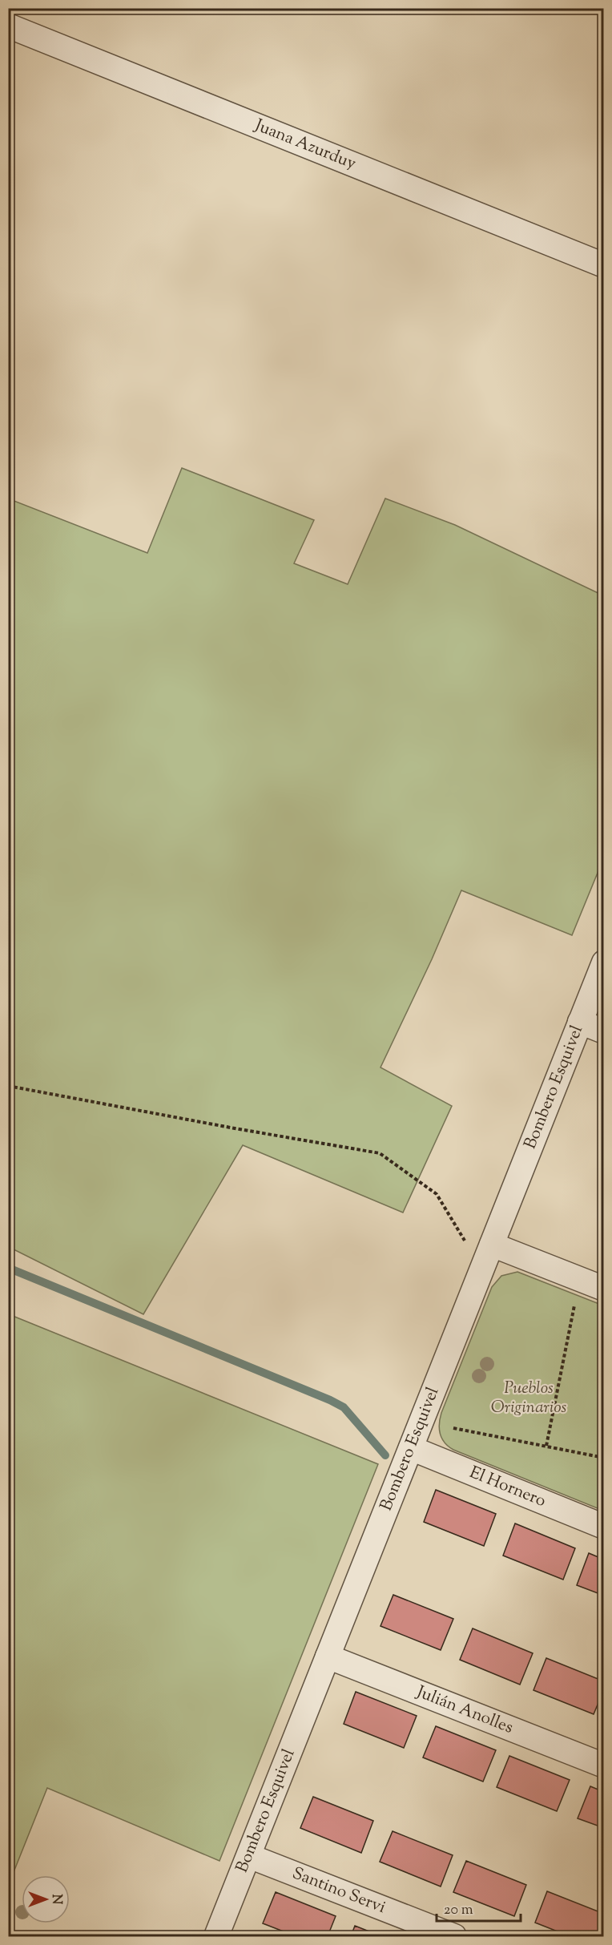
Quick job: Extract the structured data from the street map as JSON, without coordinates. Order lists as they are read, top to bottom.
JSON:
{
  "streets": {
    "street": [
      "Juana Azurduy",
      "Bombero Esquivel",
      "El Hornero",
      "Julián Anolles",
      "Santino Servi"
    ]
  },
  "crossings": [
    ["Bombero Esquivel", "El Hornero"],
    ["Bombero Esquivel", "Julián Anolles"],
    ["Bombero Esquivel", "Santino Servi"]
  ],
  "parks": ["Pueblos Originarios"],
  "scale_bar": "20 m",
  "north": "right"
}
